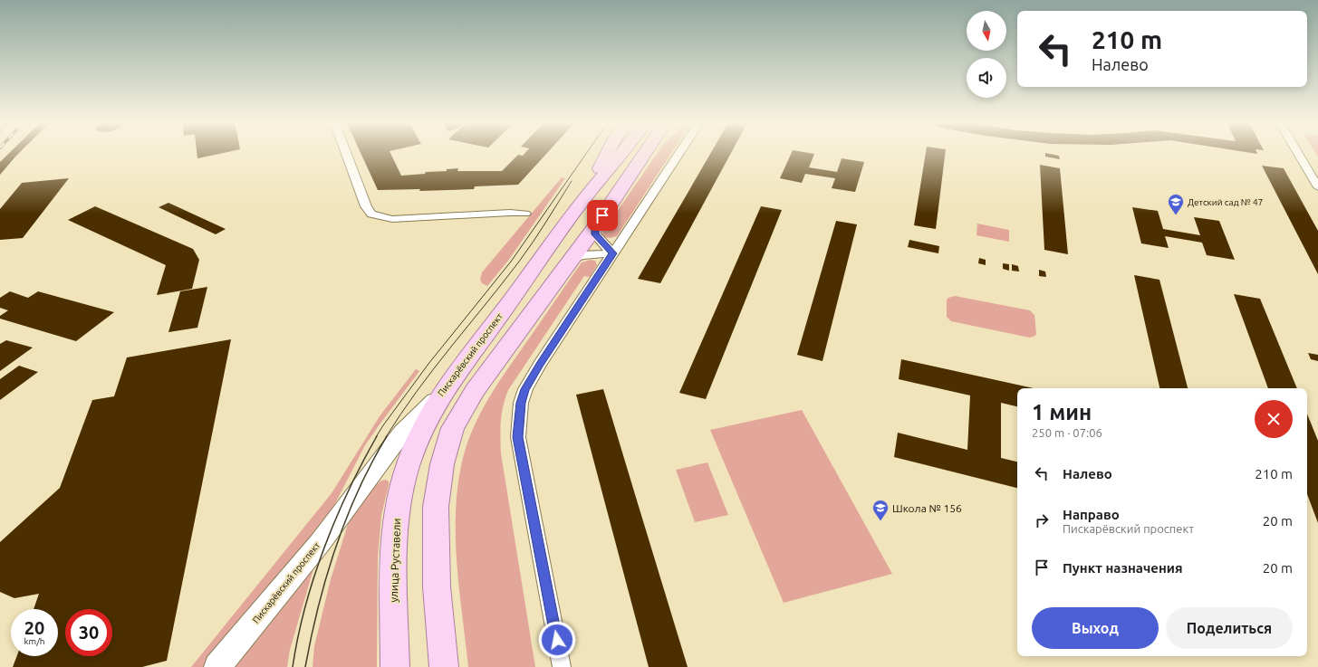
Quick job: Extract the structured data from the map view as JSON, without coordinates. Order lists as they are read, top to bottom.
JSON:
{
  "streets": {
    "main road": ["Пискарёвский проспект", "улица Руставели"]
  },
  "crossings": [
    ["Пискарёвский проспект", "улица Руставели"]
  ],
  "places": {
    "school or university": ["Детский сад № 47", "Школа № 156"]
  },
  "north": "bottom",
  "page": {
    "turn": ["210 m", "Налево"],
    "heading": ["1 мин", "250 m · 07:06"],
    "list": [
      {
        "name": "Налево",
        "value": "210 m"
      },
      {
        "name": "Направо",
        "note": "Пискарёвский проспект",
        "value": "20 m"
      },
      {
        "name": "Пункт назначения",
        "value": "20 m"
      }
    ],
    "buttons": ["Выход", "Поделиться"],
    "speed": "20 km/h",
    "limit": "30"
  }
}
